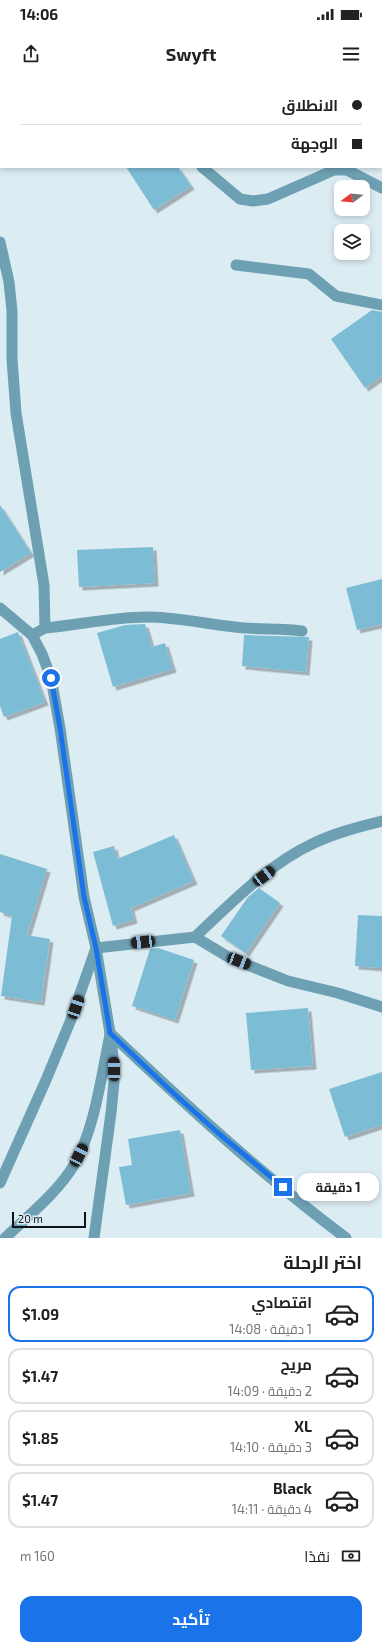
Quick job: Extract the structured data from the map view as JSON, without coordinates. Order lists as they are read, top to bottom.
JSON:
{
  "scale_bar": "20 m",
  "north": "left",
  "page": {
    "status": "14:06",
    "header": "Swyft",
    "banner": ["الانطلاق", "الوجهة"],
    "bubble": "1 دقيقة",
    "scale": "20 m",
    "heading": "اختر الرحلة",
    "list": [
      {
        "name": "اقتصادي",
        "note": "1 دقيقة · 14:08",
        "value": "$1.09"
      },
      {
        "name": "مريح",
        "note": "2 دقيقة · 14:09",
        "value": "$1.47"
      },
      {
        "name": "XL",
        "note": "3 دقيقة · 14:10",
        "value": "$1.85"
      },
      {
        "name": "Black",
        "note": "4 دقيقة · 14:11",
        "value": "$1.47"
      }
    ],
    "pay": ["نقدًا", "160 m"],
    "buttons": "تأكيد"
  }
}
